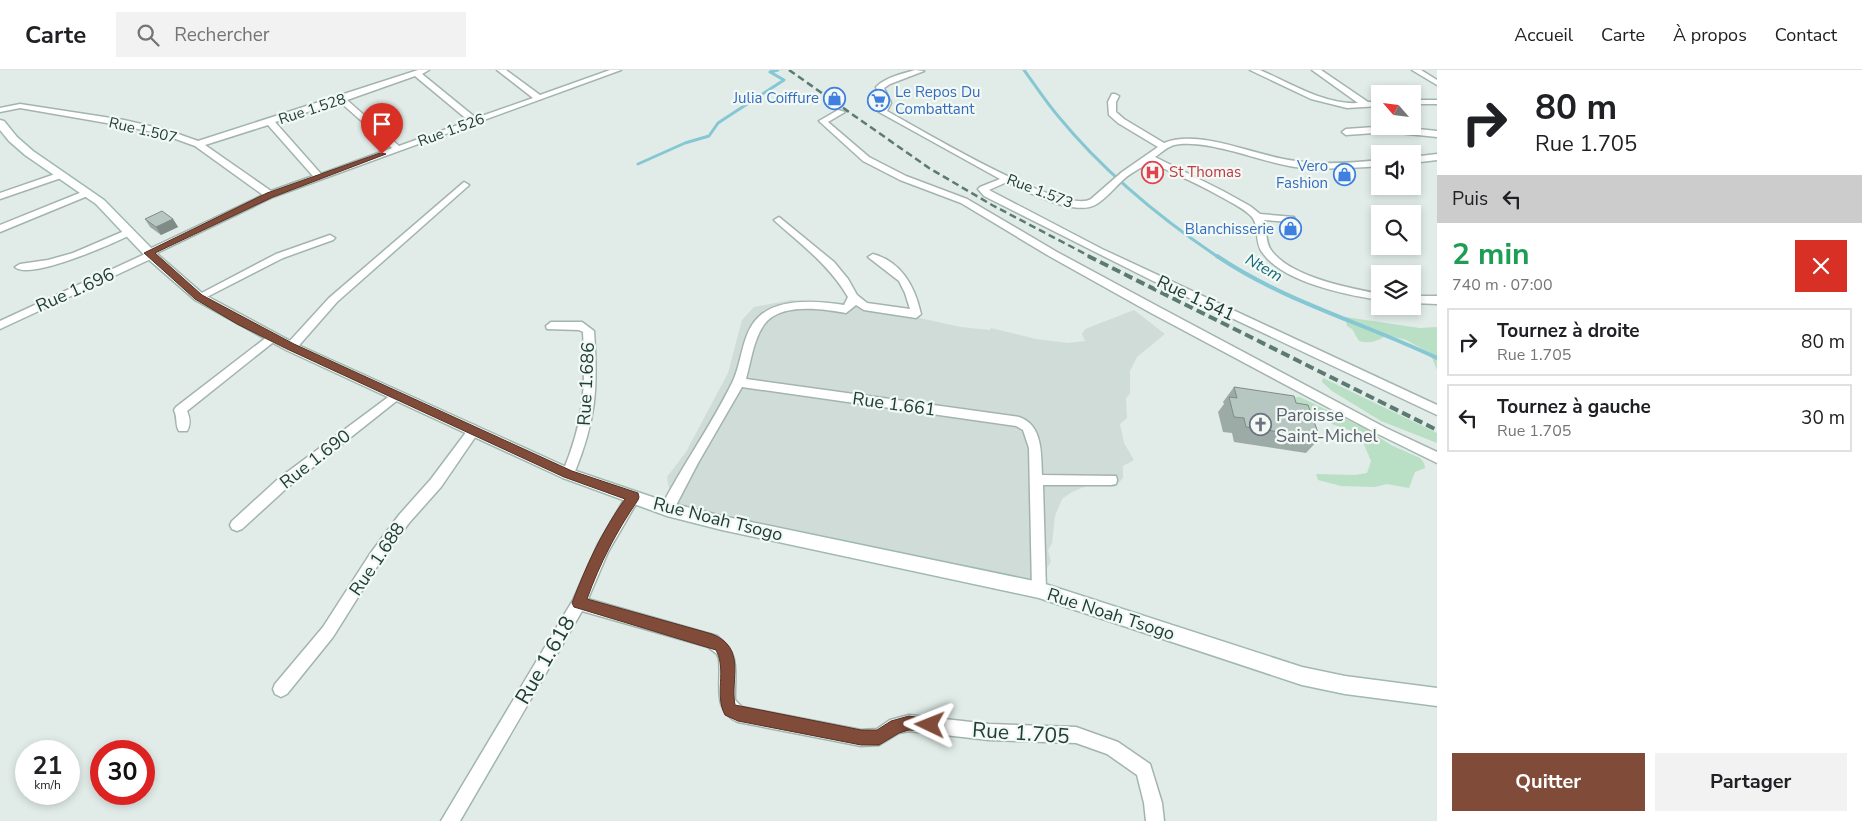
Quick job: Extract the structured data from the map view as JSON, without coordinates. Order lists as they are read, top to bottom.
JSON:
{
  "streets": {
    "main road": ["Rue Noah Tsogo"],
    "street": [
      "Rue 1.528",
      "Rue 1.507",
      "Rue 1.526",
      "Rue 1.573",
      "Rue 1.696",
      "Rue 1.541",
      "Rue 1.686",
      "Rue 1.661",
      "Rue 1.690",
      "Rue 1.688",
      "Rue 1.618",
      "Rue 1.705"
    ]
  },
  "crossings": [
    ["Rue 1.528", "Rue 1.507"],
    ["Rue 1.507", "Rue 1.526"],
    ["Rue 1.526", "Rue 1.696"],
    ["Rue 1.526", "Rue Noah Tsogo"],
    ["Rue 1.573", "Rue 1.541"],
    ["Rue 1.696", "Rue Noah Tsogo"],
    ["Rue 1.686", "Rue Noah Tsogo"],
    ["Rue 1.661", "Rue Noah Tsogo"],
    ["Rue 1.690", "Rue Noah Tsogo"],
    ["Rue Noah Tsogo", "Rue 1.688"],
    ["Rue Noah Tsogo", "Rue 1.618"],
    ["Rue 1.618", "Rue 1.705"]
  ],
  "water": ["Ntem"],
  "places": {
    "shop": ["Julia Coiffure", "Vero Fashion", "Blanchisserie"],
    "supermarket": ["Le Repos Du Combattant"],
    "hospital": ["St Thomas"],
    "church": ["Paroisse Saint-Michel"]
  },
  "north": "top left",
  "page": {
    "header": "Carte",
    "search": "Rechercher",
    "nav": [
      "Accueil",
      "Carte",
      "À propos",
      "Contact"
    ],
    "turn": ["80 m", "Rue 1.705"],
    "then": "Puis",
    "heading": ["2 min", "740 m · 07:00"],
    "list": [
      {
        "name": "Tournez à droite",
        "note": "Rue 1.705",
        "value": "80 m"
      },
      {
        "name": "Tournez à gauche",
        "note": "Rue 1.705",
        "value": "30 m"
      }
    ],
    "speed": "21 km/h",
    "limit": "30",
    "buttons": ["Quitter", "Partager"]
  }
}
